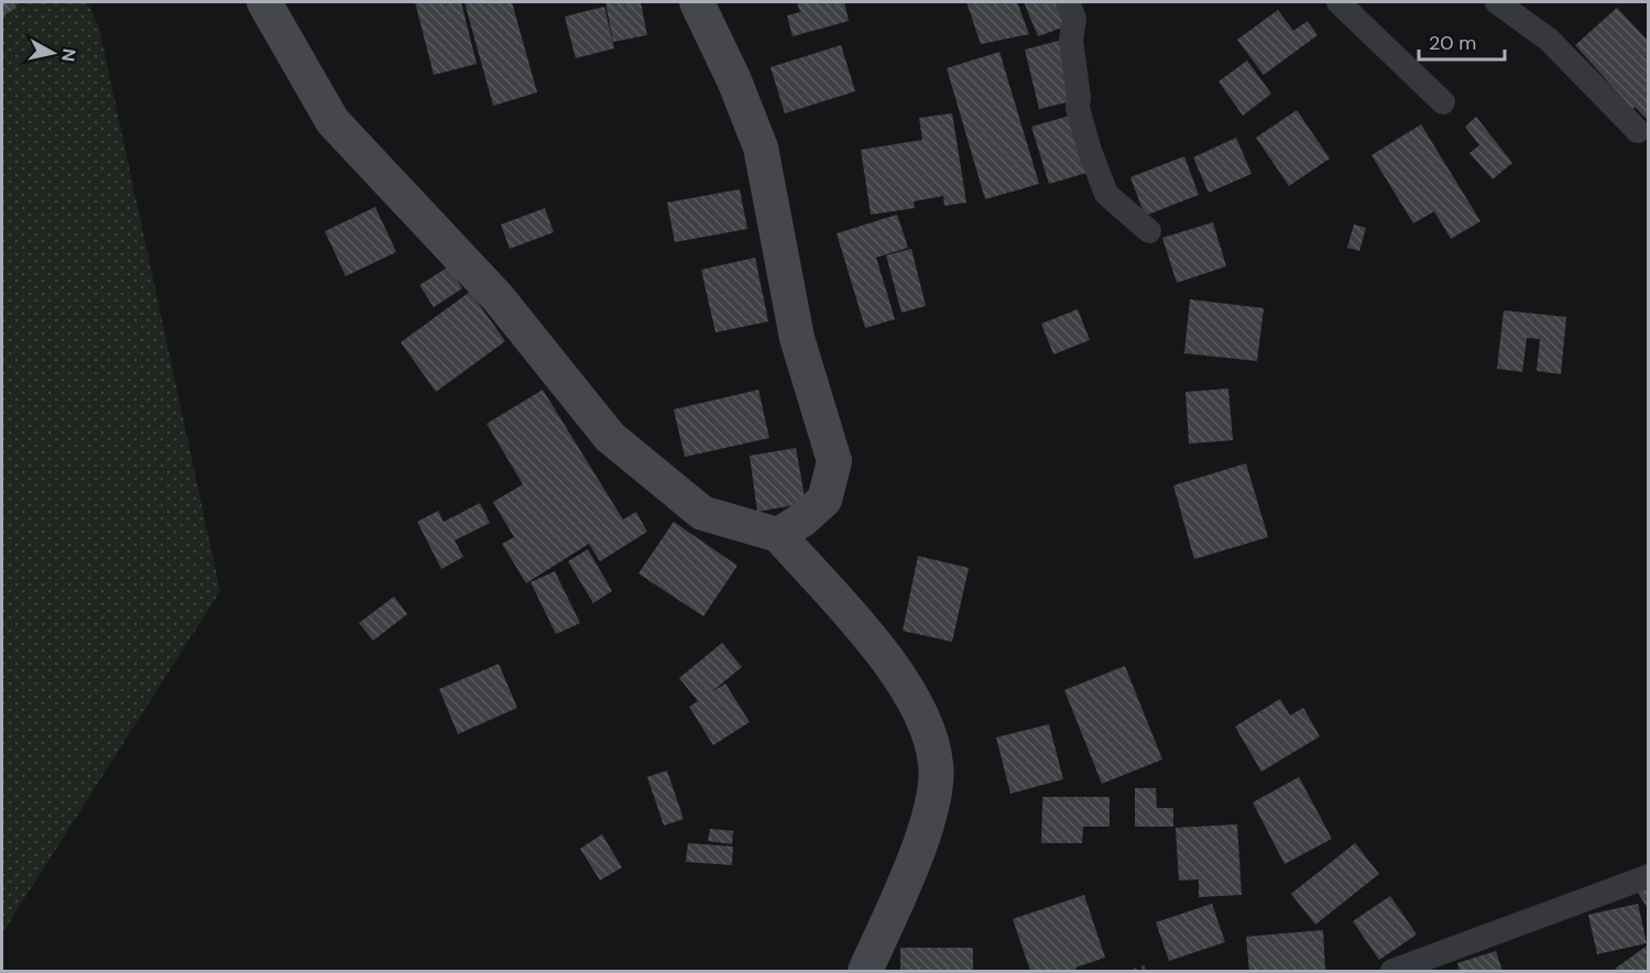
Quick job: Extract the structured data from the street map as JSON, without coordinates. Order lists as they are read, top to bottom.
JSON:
{
  "scale_bar": "20 m",
  "north": "right"
}
